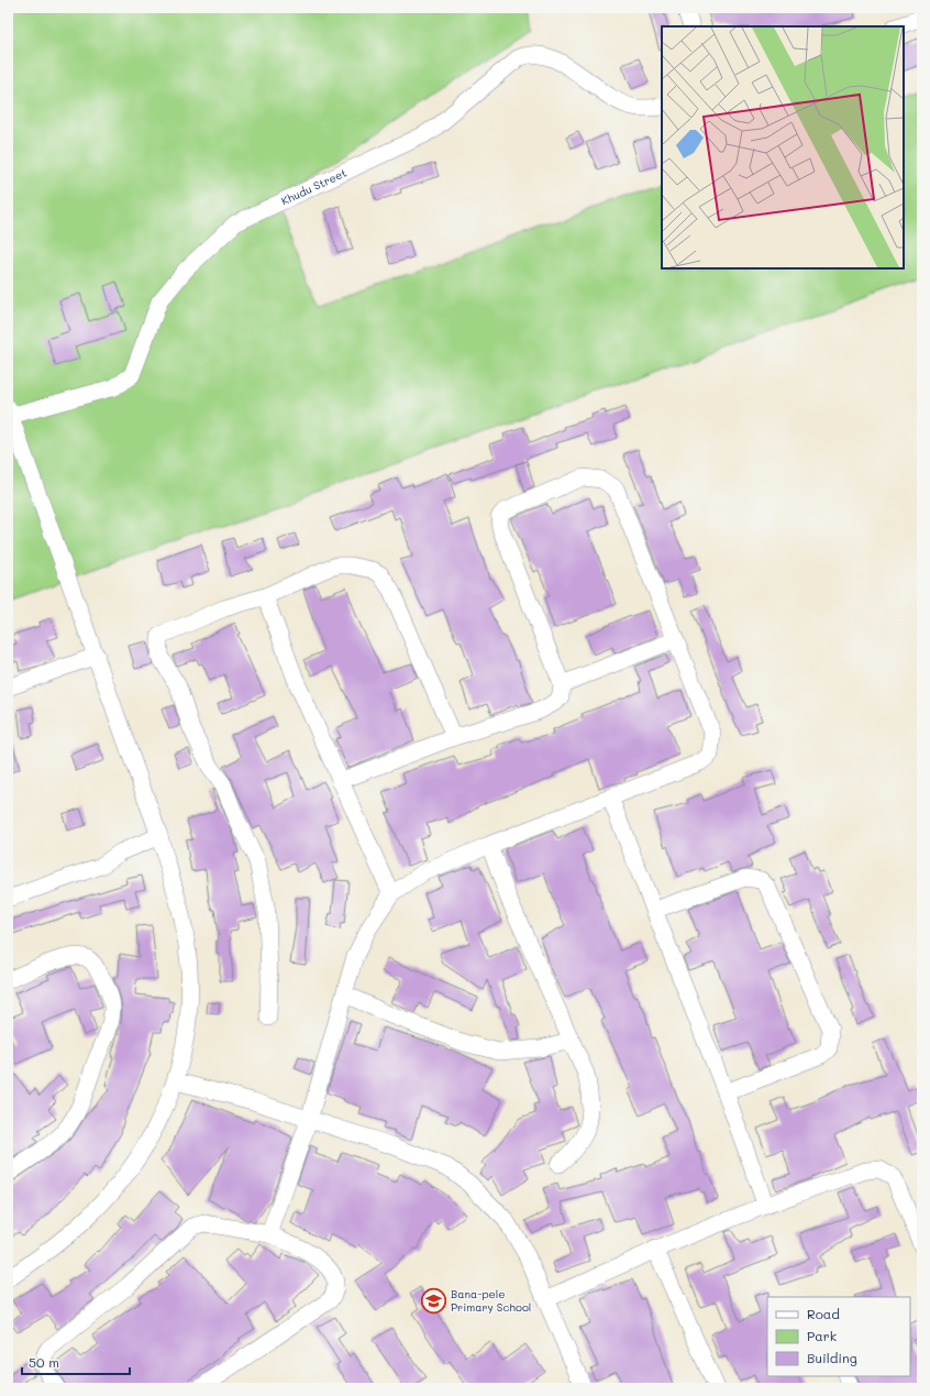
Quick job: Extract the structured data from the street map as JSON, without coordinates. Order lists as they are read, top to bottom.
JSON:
{
  "streets": {
    "street": ["Khudu Street"]
  },
  "places": {
    "school or university": ["Bana-pele Primary School"]
  },
  "legend": ["Road", "Park", "Building"],
  "scale_bar": "50 m"
}
